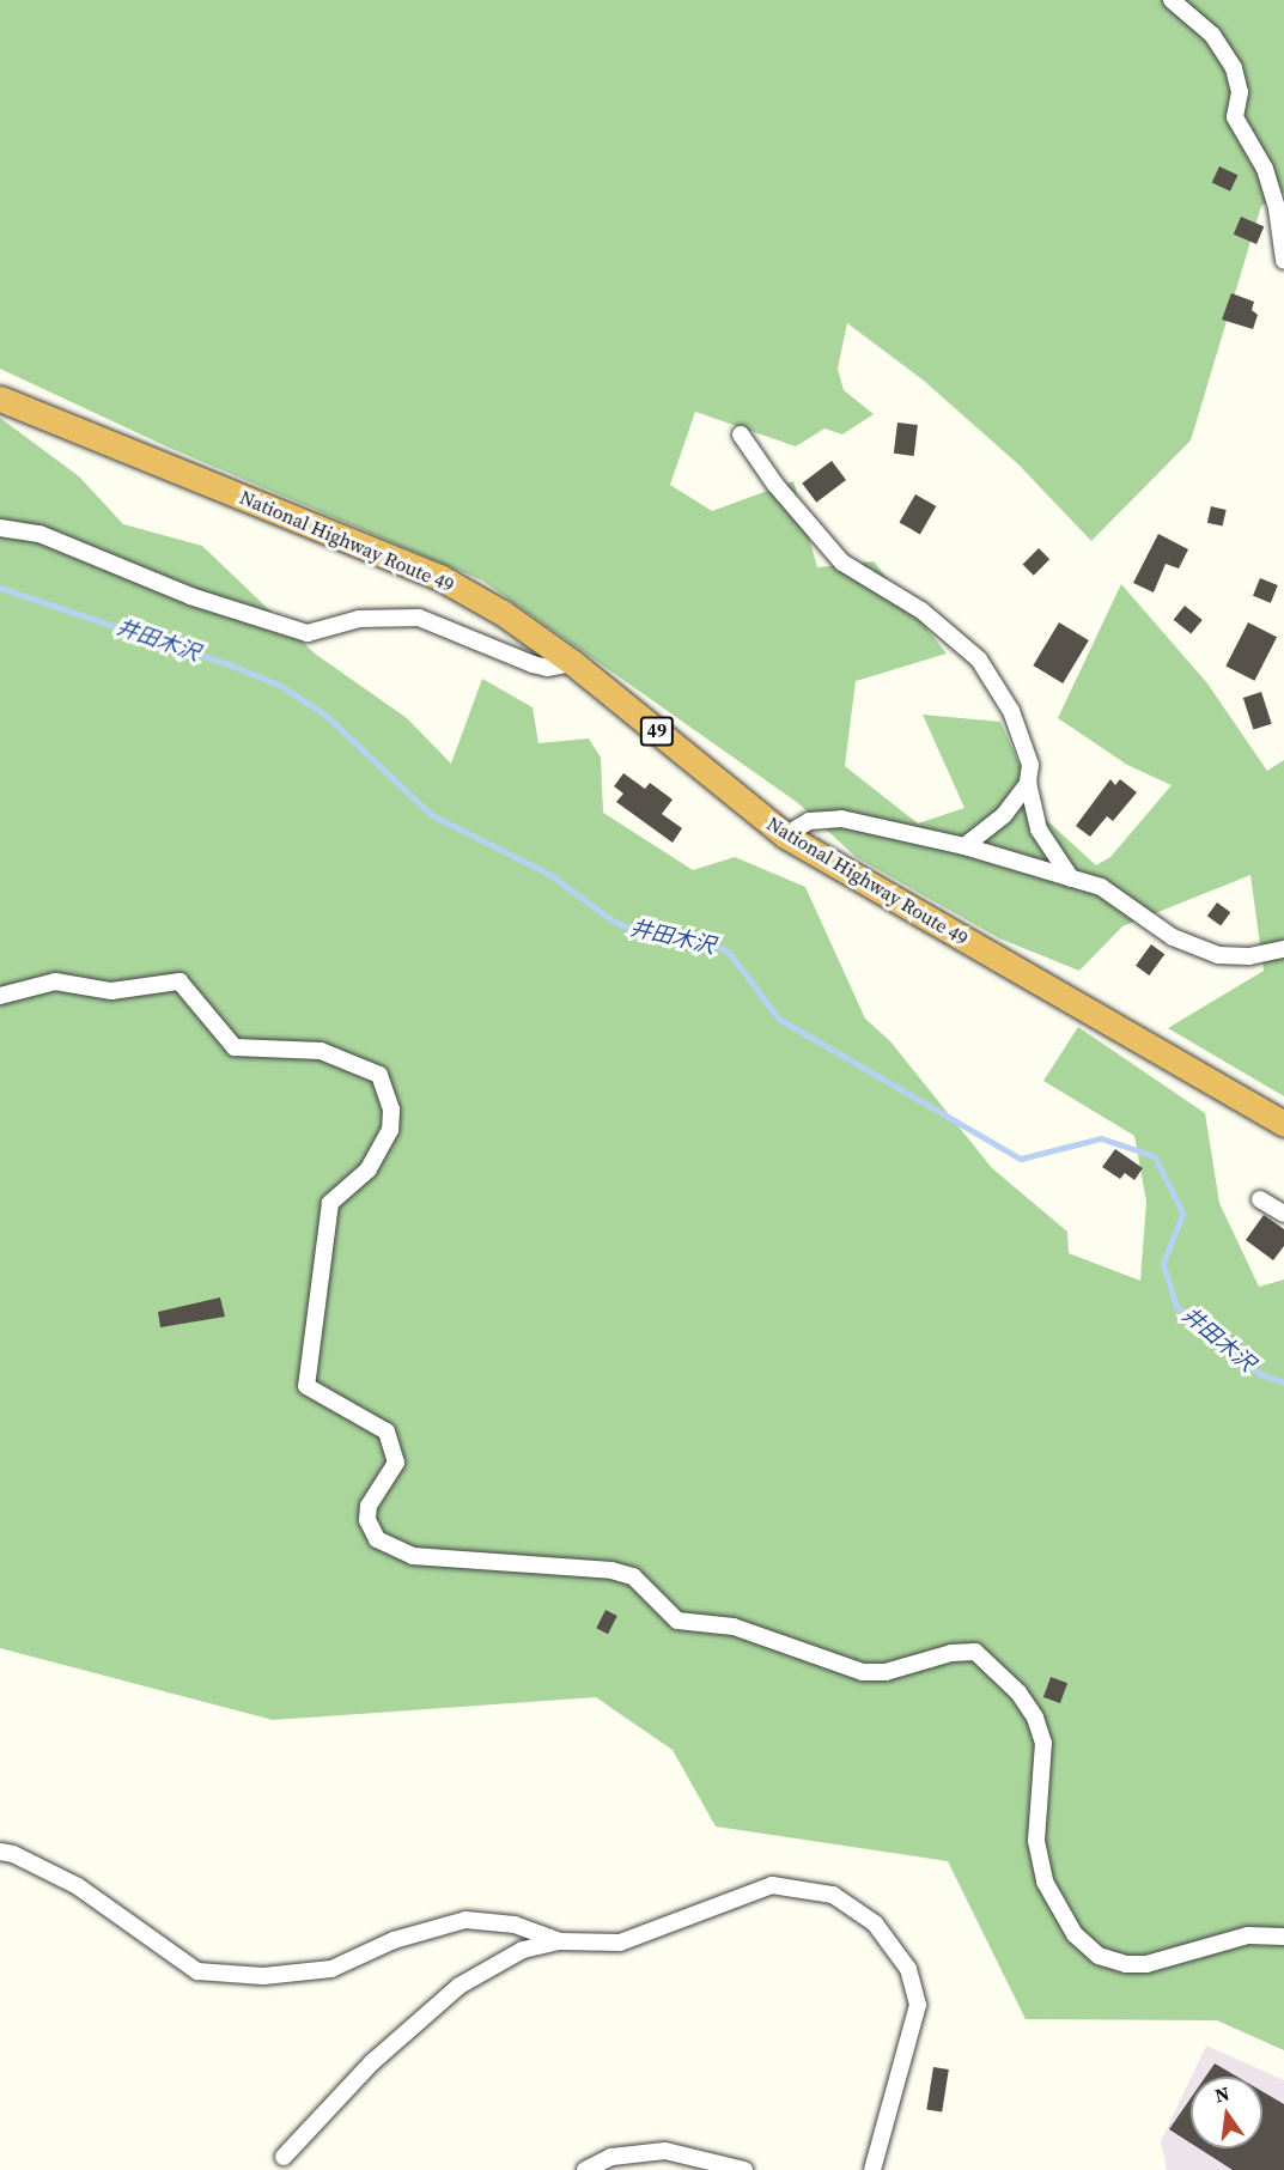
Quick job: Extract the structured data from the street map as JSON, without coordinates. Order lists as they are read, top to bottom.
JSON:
{
  "streets": {
    "highway": ["National Highway Route 49", "49"]
  },
  "water": ["井田木沢"],
  "north": "top"
}
